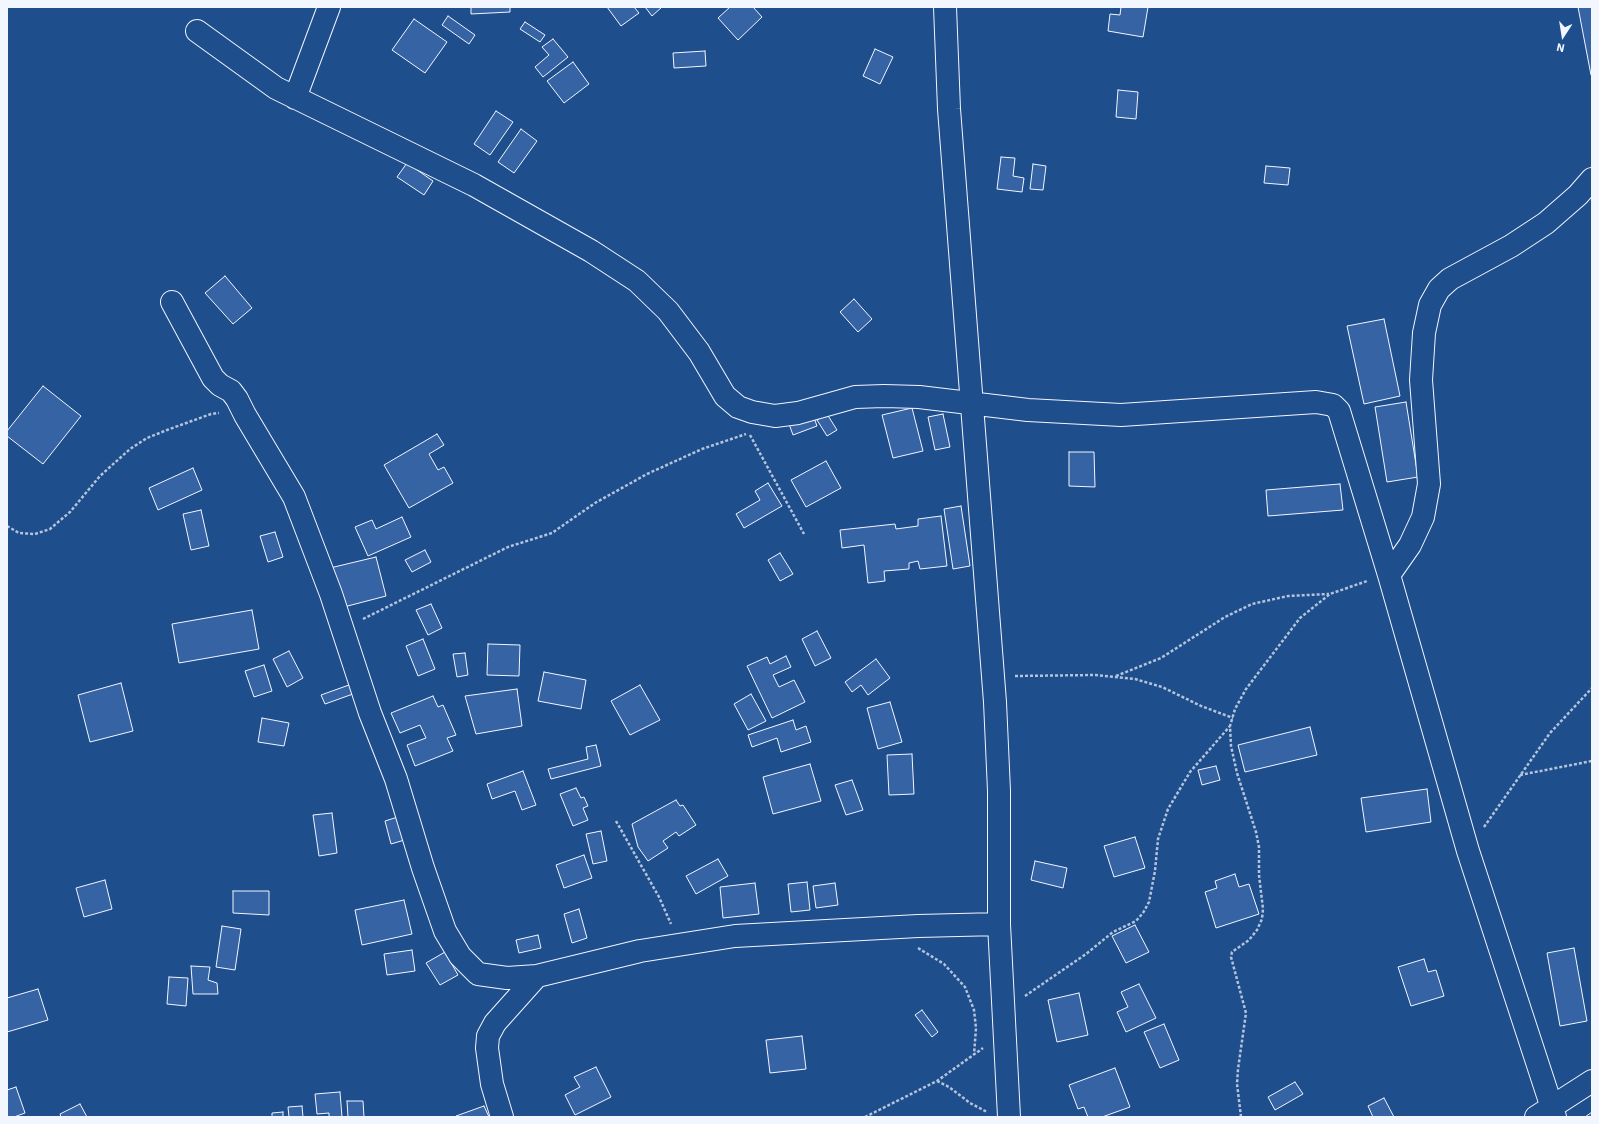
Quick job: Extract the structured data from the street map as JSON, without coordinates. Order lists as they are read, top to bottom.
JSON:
{
  "north": "bottom"
}
